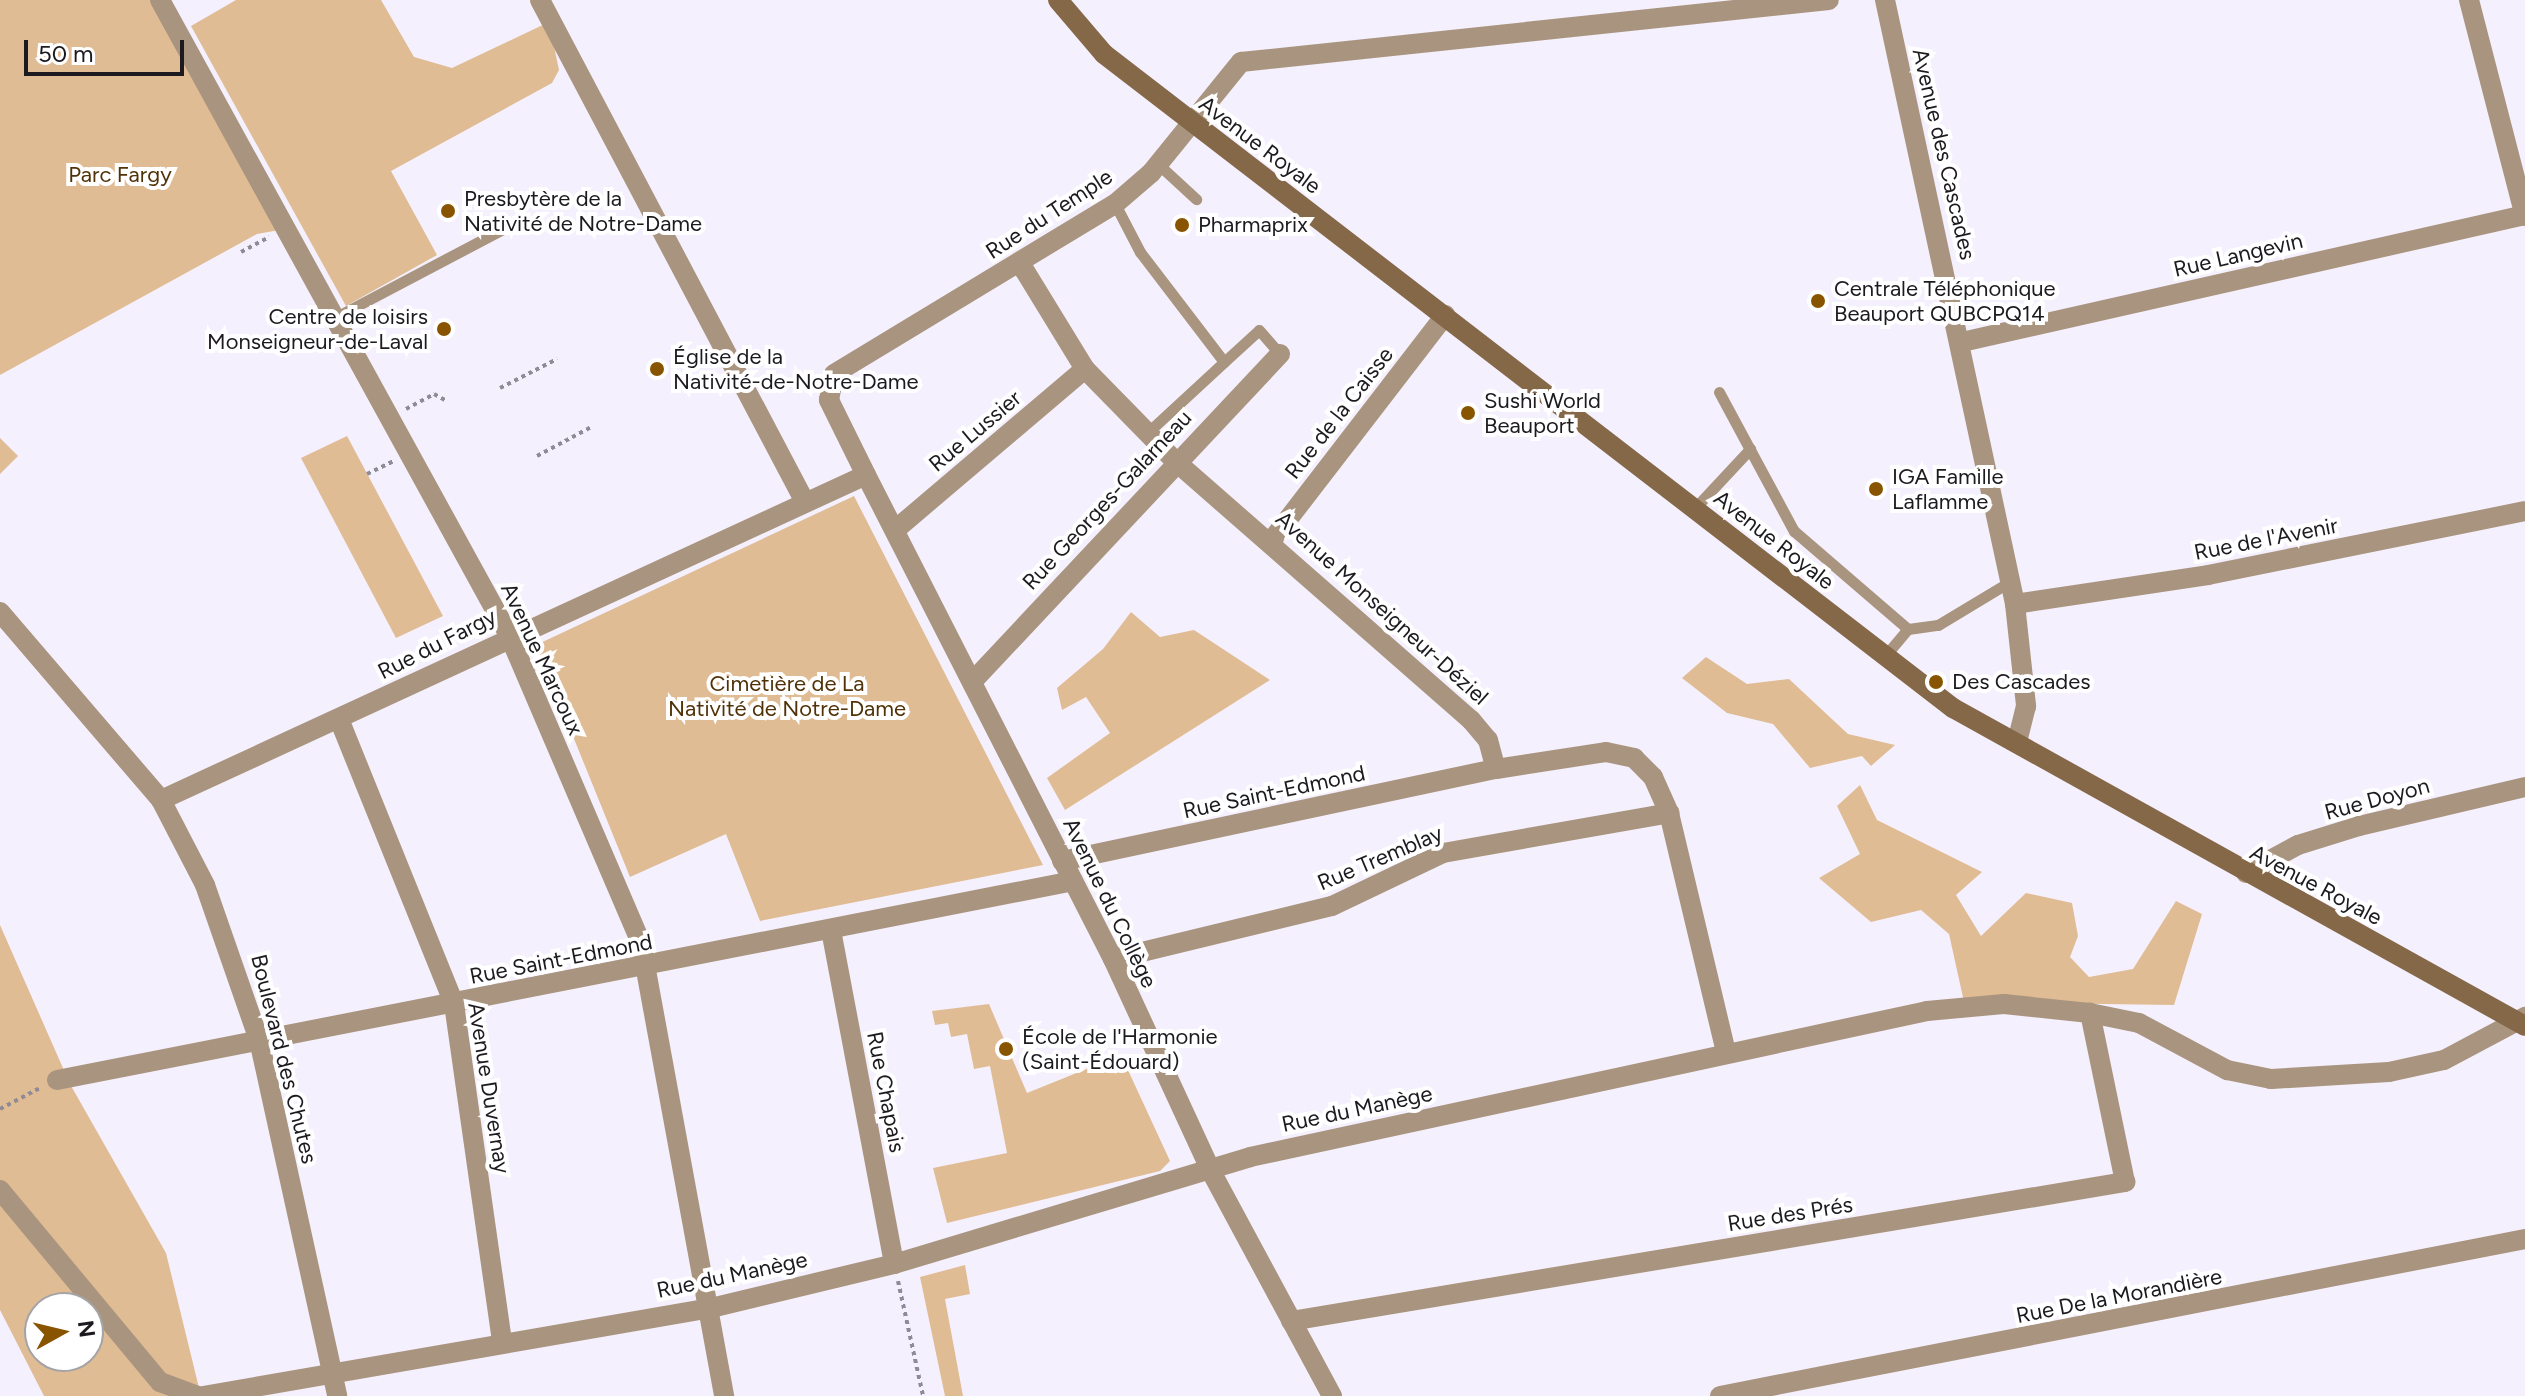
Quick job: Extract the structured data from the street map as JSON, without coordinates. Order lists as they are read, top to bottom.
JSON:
{
  "streets": {
    "main road": ["Avenue Royale"],
    "street": [
      "Avenue des Cascades",
      "Rue du Temple",
      "Rue Langevin",
      "Rue de la Caisse",
      "Rue Lussier",
      "Rue Georges-Galarneau",
      "Rue de l'Avenir",
      "Avenue Monseigneur-Déziel",
      "Rue du Fargy",
      "Avenue Marcoux",
      "Rue Saint-Edmond",
      "Rue Doyon",
      "Rue Tremblay",
      "Avenue du Collège",
      "Boulevard des Chutes",
      "Avenue Duvernay",
      "Rue Chapais",
      "Rue du Manège",
      "Rue des Prés",
      "Rue De la Morandière"
    ]
  },
  "crossings": [
    ["Avenue Royale", "Avenue des Cascades"],
    ["Avenue Royale", "Rue du Temple"],
    ["Avenue Royale", "Rue de la Caisse"],
    ["Avenue Royale", "Rue Doyon"],
    ["Avenue Royale", "Rue du Manège"],
    ["Avenue des Cascades", "Rue Langevin"],
    ["Avenue des Cascades", "Rue de l'Avenir"],
    ["Rue du Temple", "Avenue Monseigneur-Déziel"],
    ["Rue du Temple", "Avenue du Collège"],
    ["Rue de la Caisse", "Avenue Monseigneur-Déziel"],
    ["Rue Lussier", "Avenue Monseigneur-Déziel"],
    ["Rue Lussier", "Avenue du Collège"],
    ["Rue Georges-Galarneau", "Avenue Monseigneur-Déziel"],
    ["Rue Georges-Galarneau", "Avenue du Collège"],
    ["Avenue Monseigneur-Déziel", "Rue Saint-Edmond"],
    ["Rue du Fargy", "Avenue Marcoux"],
    ["Rue du Fargy", "Avenue du Collège"],
    ["Rue du Fargy", "Boulevard des Chutes"],
    ["Rue du Fargy", "Avenue Duvernay"],
    ["Avenue Marcoux", "Rue Saint-Edmond"],
    ["Avenue Marcoux", "Rue du Manège"],
    ["Rue Saint-Edmond", "Avenue du Collège"],
    ["Rue Saint-Edmond", "Boulevard des Chutes"],
    ["Rue Saint-Edmond", "Avenue Duvernay"],
    ["Rue Saint-Edmond", "Rue Chapais"],
    ["Rue Tremblay", "Avenue du Collège"],
    ["Avenue du Collège", "Rue du Manège"],
    ["Avenue du Collège", "Rue des Prés"],
    ["Boulevard des Chutes", "Rue du Manège"],
    ["Avenue Duvernay", "Rue du Manège"],
    ["Rue Chapais", "Rue du Manège"],
    ["Rue du Manège", "Rue des Prés"]
  ],
  "parks": ["Parc Fargy", "Cimetière de La Nativité de Notre-Dame"],
  "places": [
    "Presbytère de la Nativité de Notre-Dame",
    "Pharmaprix",
    "Centrale Téléphonique Beauport QUBCPQ14",
    "Centre de loisirs Monseigneur-de-Laval",
    "Église de la Nativité-de-Notre-Dame",
    "Sushi World Beauport",
    "IGA Famille Laflamme",
    "Des Cascades",
    "École de l'Harmonie (Saint-Édouard)"
  ],
  "scale_bar": "50 m",
  "north": "right"
}
